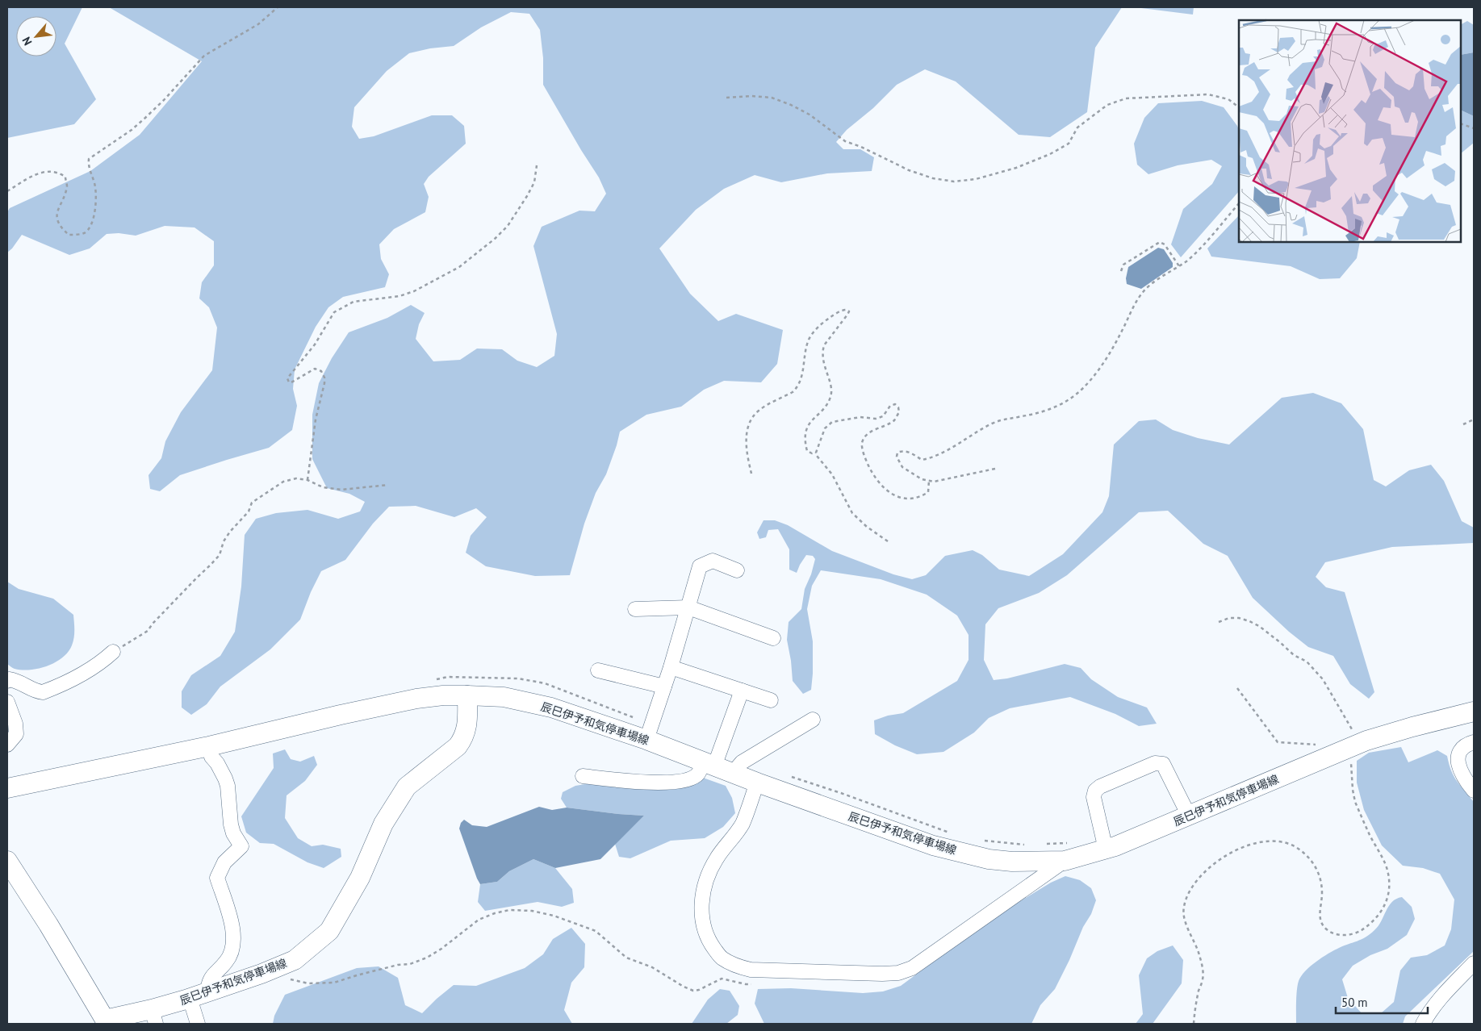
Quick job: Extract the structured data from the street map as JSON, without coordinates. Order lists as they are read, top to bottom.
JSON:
{
  "streets": {
    "main road": ["辰巳伊予和気停車場線"]
  },
  "scale_bar": "50 m",
  "north": "bottom left"
}
